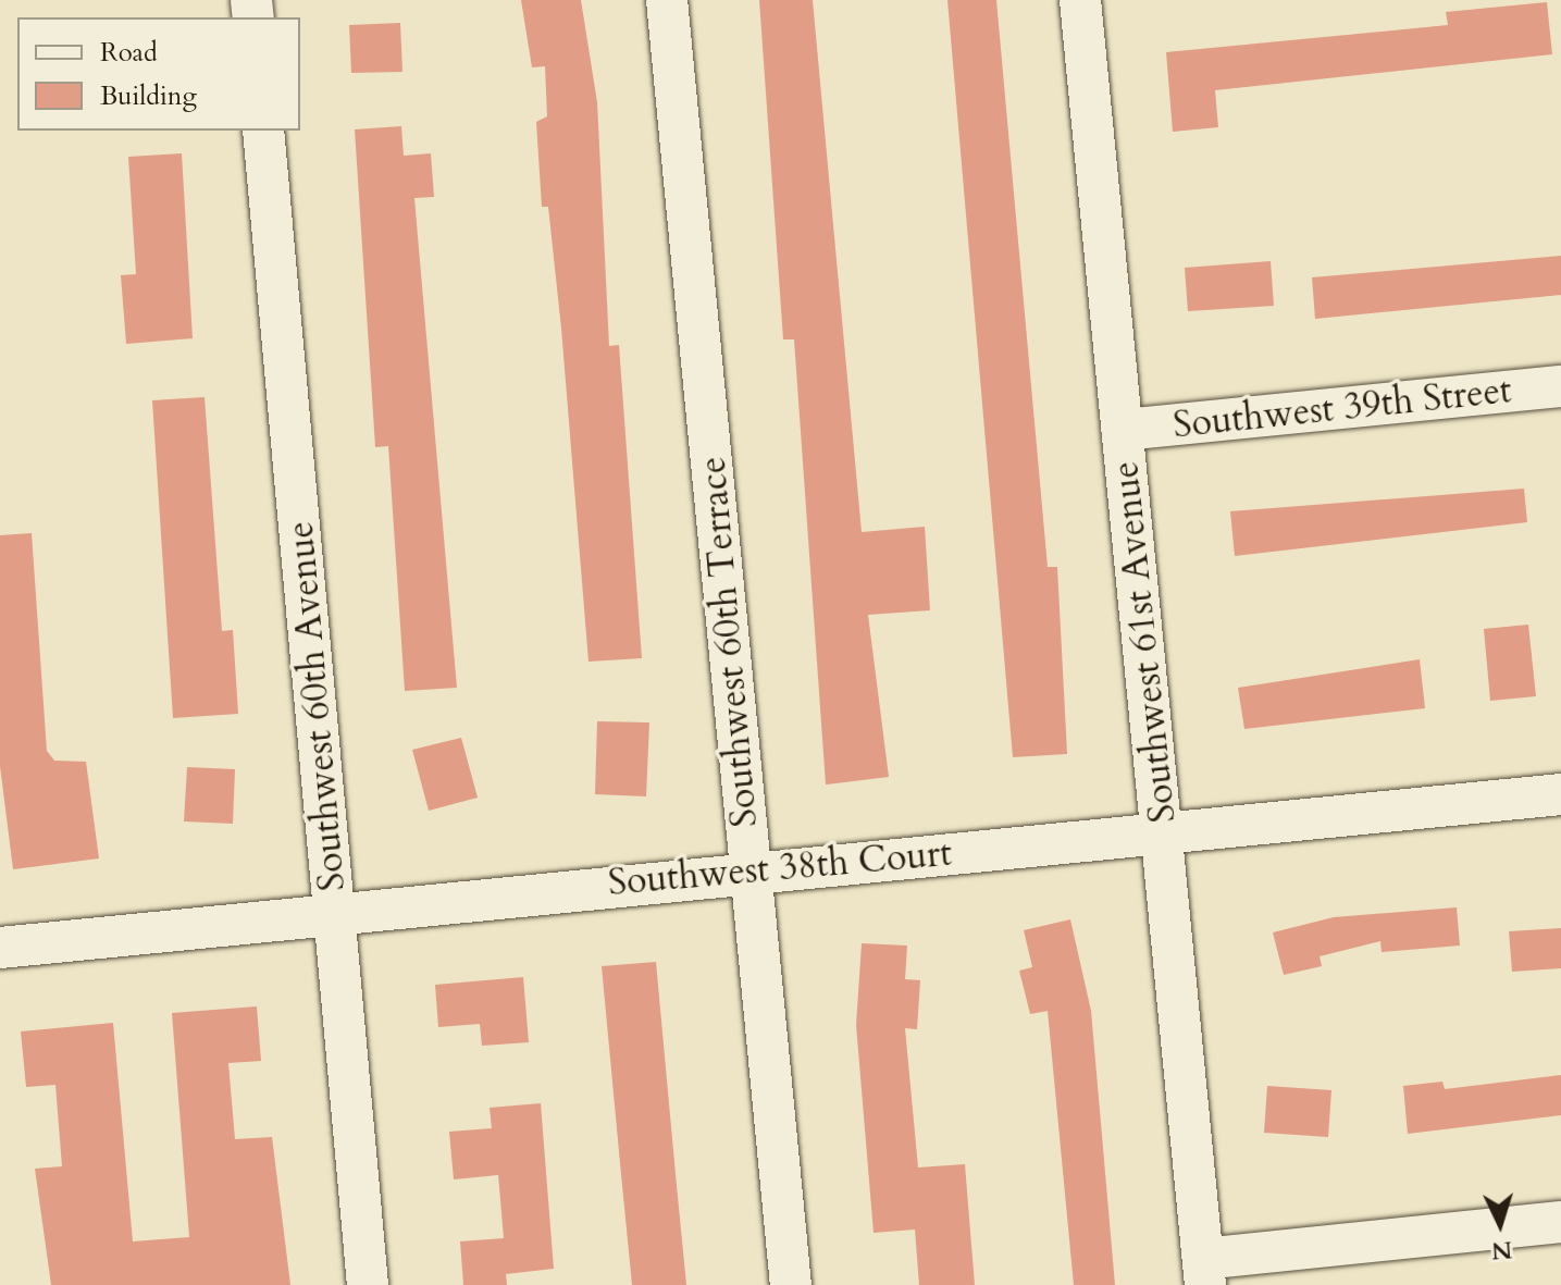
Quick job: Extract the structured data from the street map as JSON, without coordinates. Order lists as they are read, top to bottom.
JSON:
{
  "streets": {
    "street": [
      "Southwest 39th Street",
      "Southwest 60th Terrace",
      "Southwest 61st Avenue",
      "Southwest 60th Avenue",
      "Southwest 38th Court"
    ]
  },
  "crossings": [
    ["Southwest 39th Street", "Southwest 61st Avenue"],
    ["Southwest 60th Terrace", "Southwest 38th Court"],
    ["Southwest 61st Avenue", "Southwest 38th Court"],
    ["Southwest 60th Avenue", "Southwest 38th Court"]
  ],
  "legend": ["Road", "Building"],
  "north": "bottom"
}
